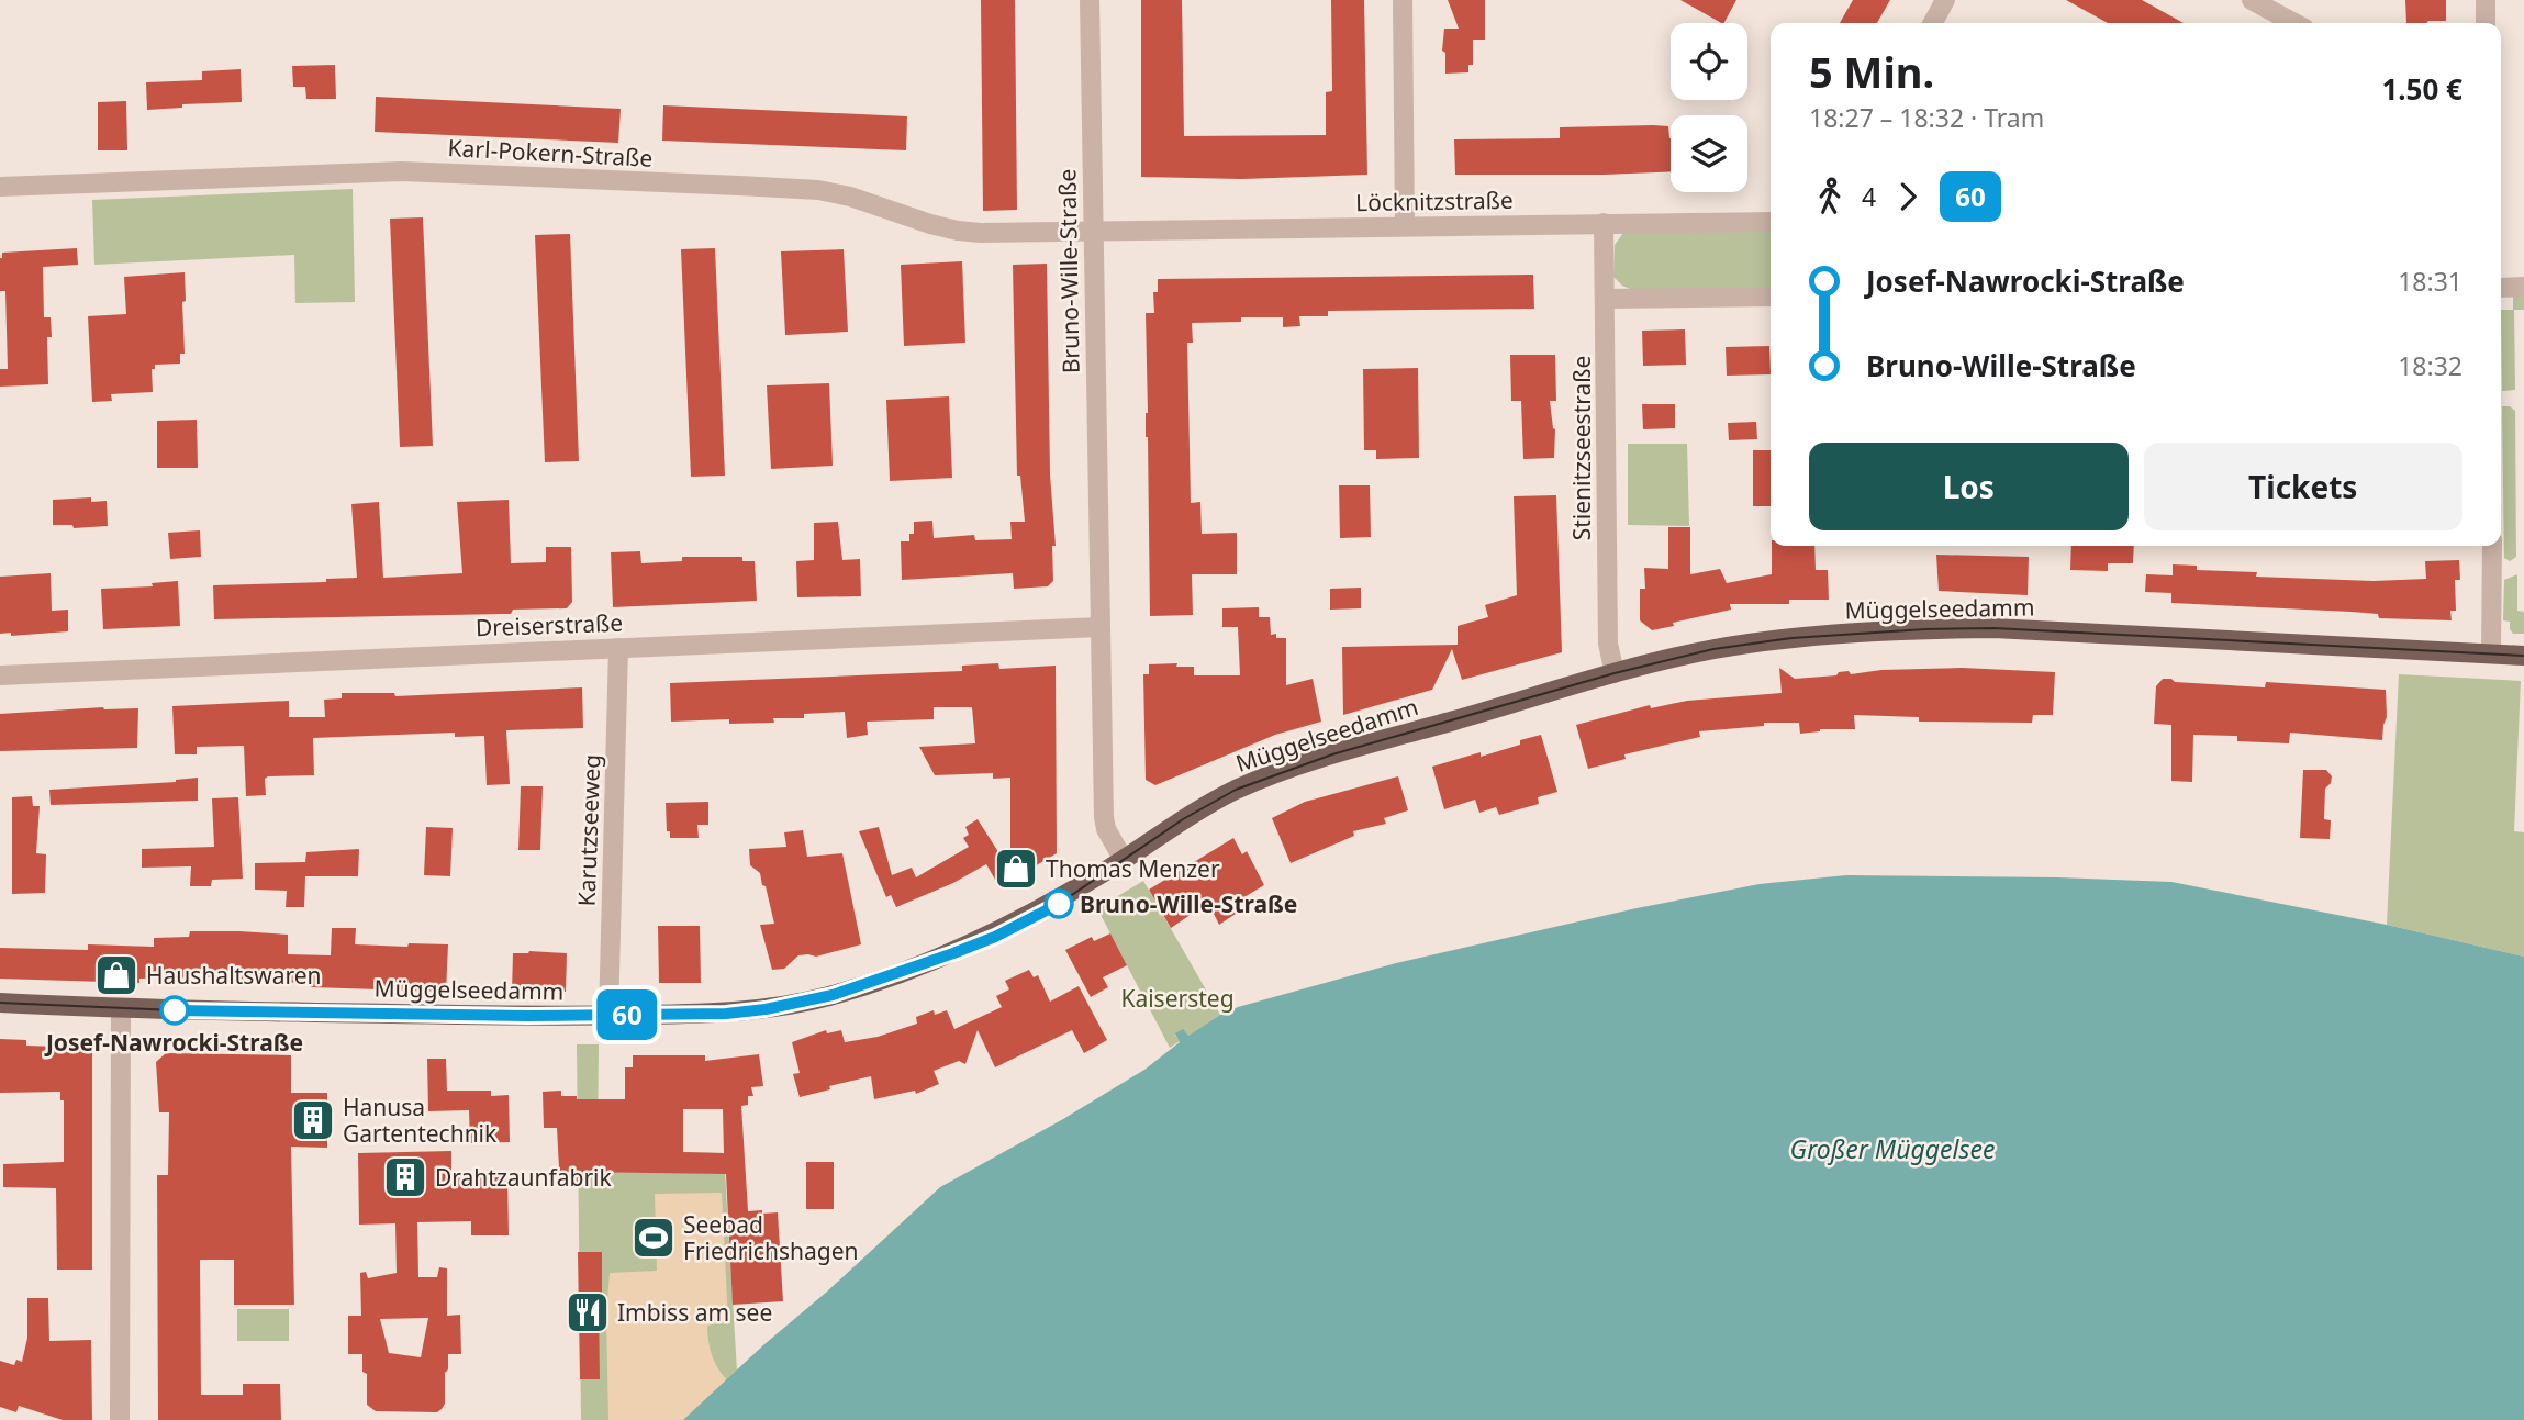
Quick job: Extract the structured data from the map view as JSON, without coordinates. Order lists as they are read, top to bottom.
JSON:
{
  "streets": {
    "main road": ["Müggelseedamm"],
    "street": [
      "Karl-Pokern-Straße",
      "Löcknitzstraße",
      "Bruno-Wille-Straße",
      "Stienitzseestraße",
      "Dreiserstraße",
      "Karutzseeweg"
    ]
  },
  "crossings": [
    ["Karl-Pokern-Straße", "Löcknitzstraße"],
    ["Karl-Pokern-Straße", "Bruno-Wille-Straße"],
    ["Löcknitzstraße", "Bruno-Wille-Straße"],
    ["Löcknitzstraße", "Stienitzseestraße"],
    ["Bruno-Wille-Straße", "Müggelseedamm"],
    ["Bruno-Wille-Straße", "Dreiserstraße"],
    ["Stienitzseestraße", "Müggelseedamm"],
    ["Müggelseedamm", "Karutzseeweg"],
    ["Dreiserstraße", "Karutzseeweg"]
  ],
  "water": ["Großer Müggelsee"],
  "parks": ["Kaisersteg"],
  "places": {
    "shop": ["Thomas Menzer", "Haushaltswaren"],
    "other": ["Bruno-Wille-Straße", "Josef-Nawrocki-Straße"],
    "building": ["Hanusa Gartentechnik", "Drahtzaunfabrik"],
    "sports": ["Seebad Friedrichshagen"],
    "restaurant": ["Imbiss am see"]
  },
  "lines": ["tram line 60"],
  "page": {
    "on_map": "60",
    "heading": ["5 Min.", "18:27 – 18:32 · Tram", "1.50 €"],
    "legs": ["4", "60"],
    "list": [
      {
        "name": "Josef-Nawrocki-Straße",
        "value": "18:31"
      },
      {
        "name": "Bruno-Wille-Straße",
        "value": "18:32"
      }
    ],
    "buttons": ["Los", "Tickets"]
  }
}
